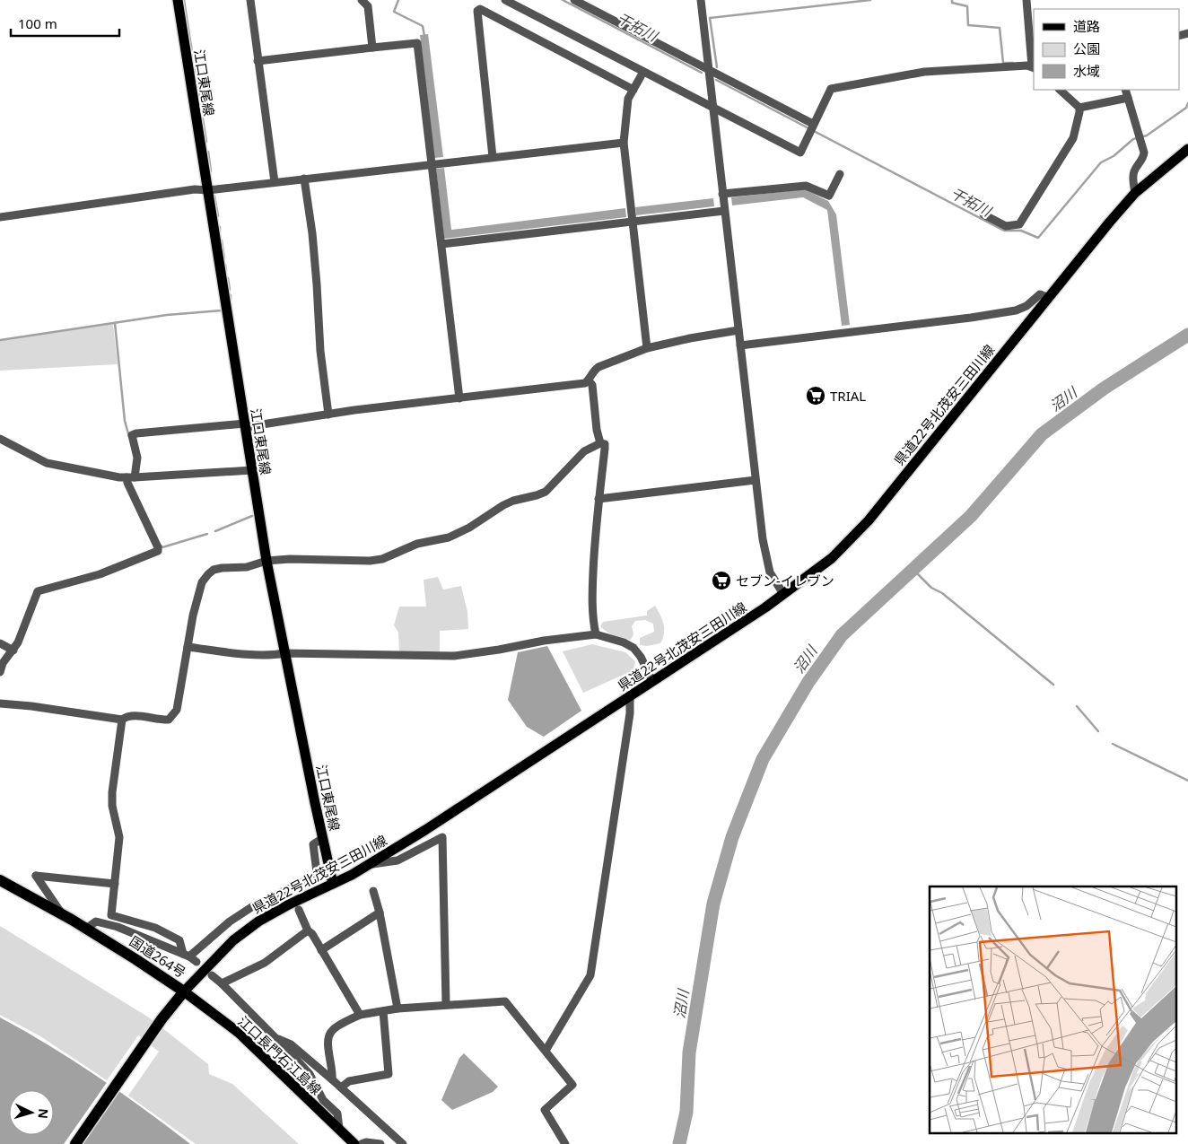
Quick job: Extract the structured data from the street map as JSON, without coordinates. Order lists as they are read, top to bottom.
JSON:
{
  "streets": {
    "highway": ["国道264号"],
    "main road": ["江口東尾線", "県道22号北茂安三田川線", "江口長門石江島線"]
  },
  "crossings": [
    ["江口東尾線", "県道22号北茂安三田川線"],
    ["県道22号北茂安三田川線", "国道264号"],
    ["県道22号北茂安三田川線", "江口長門石江島線"],
    ["国道264号", "江口長門石江島線"]
  ],
  "water": ["干拓川", "沼川"],
  "places": {
    "supermarket": ["TRIAL", "セブン-イレブン"]
  },
  "legend": ["道路", "公園", "水域"],
  "scale_bar": "100 m",
  "north": "right"
}
